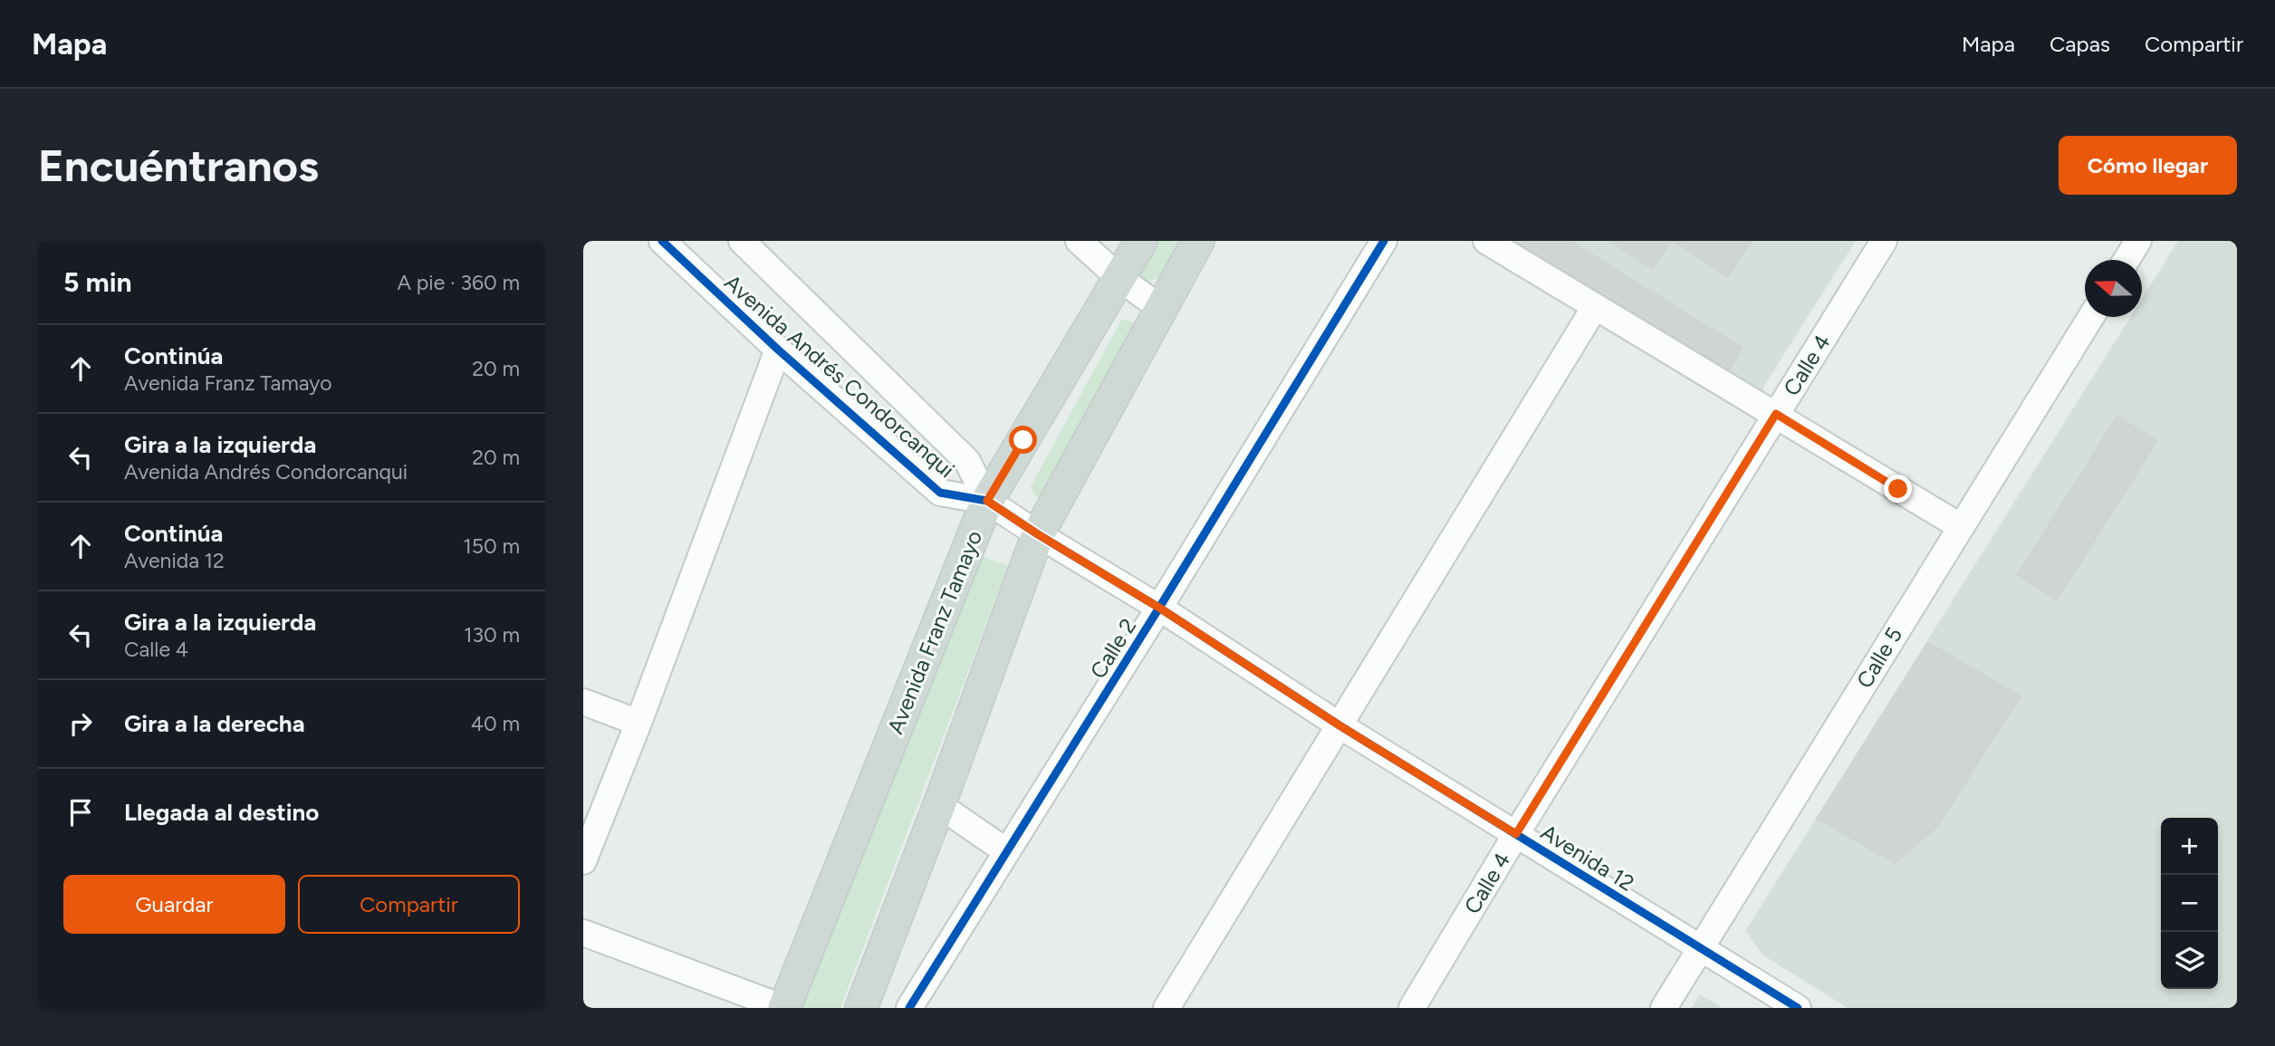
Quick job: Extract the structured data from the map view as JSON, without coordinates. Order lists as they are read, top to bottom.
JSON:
{
  "streets": {
    "main road": ["Avenida Franz Tamayo"],
    "street": [
      "Calle 4",
      "Avenida Andrés Condorcanqui",
      "Calle 2",
      "Calle 5",
      "Avenida 12"
    ]
  },
  "crossings": [
    ["Calle 4", "Avenida 12"],
    ["Avenida Andrés Condorcanqui", "Avenida Franz Tamayo"],
    ["Avenida Andrés Condorcanqui", "Avenida 12"],
    ["Calle 2", "Avenida 12"],
    ["Calle 5", "Avenida 12"]
  ],
  "north": "left",
  "page": {
    "header": "Mapa",
    "nav": ["Mapa", "Capas", "Compartir"],
    "buttons": [
      "Cómo llegar",
      ["Guardar", "Compartir"]
    ],
    "title": "Encuéntranos",
    "heading": ["5 min", "A pie · 360 m"],
    "list": [
      ["Continúa", "Avenida Franz Tamayo", "20 m"],
      ["Gira a la izquierda", "Avenida Andrés Condorcanqui", "20 m"],
      ["Continúa", "Avenida 12", "150 m"],
      ["Gira a la izquierda", "Calle 4", "130 m"],
      ["Gira a la derecha", "40 m"],
      "Llegada al destino"
    ],
    "map_buttons": ["+", "−"]
  }
}
